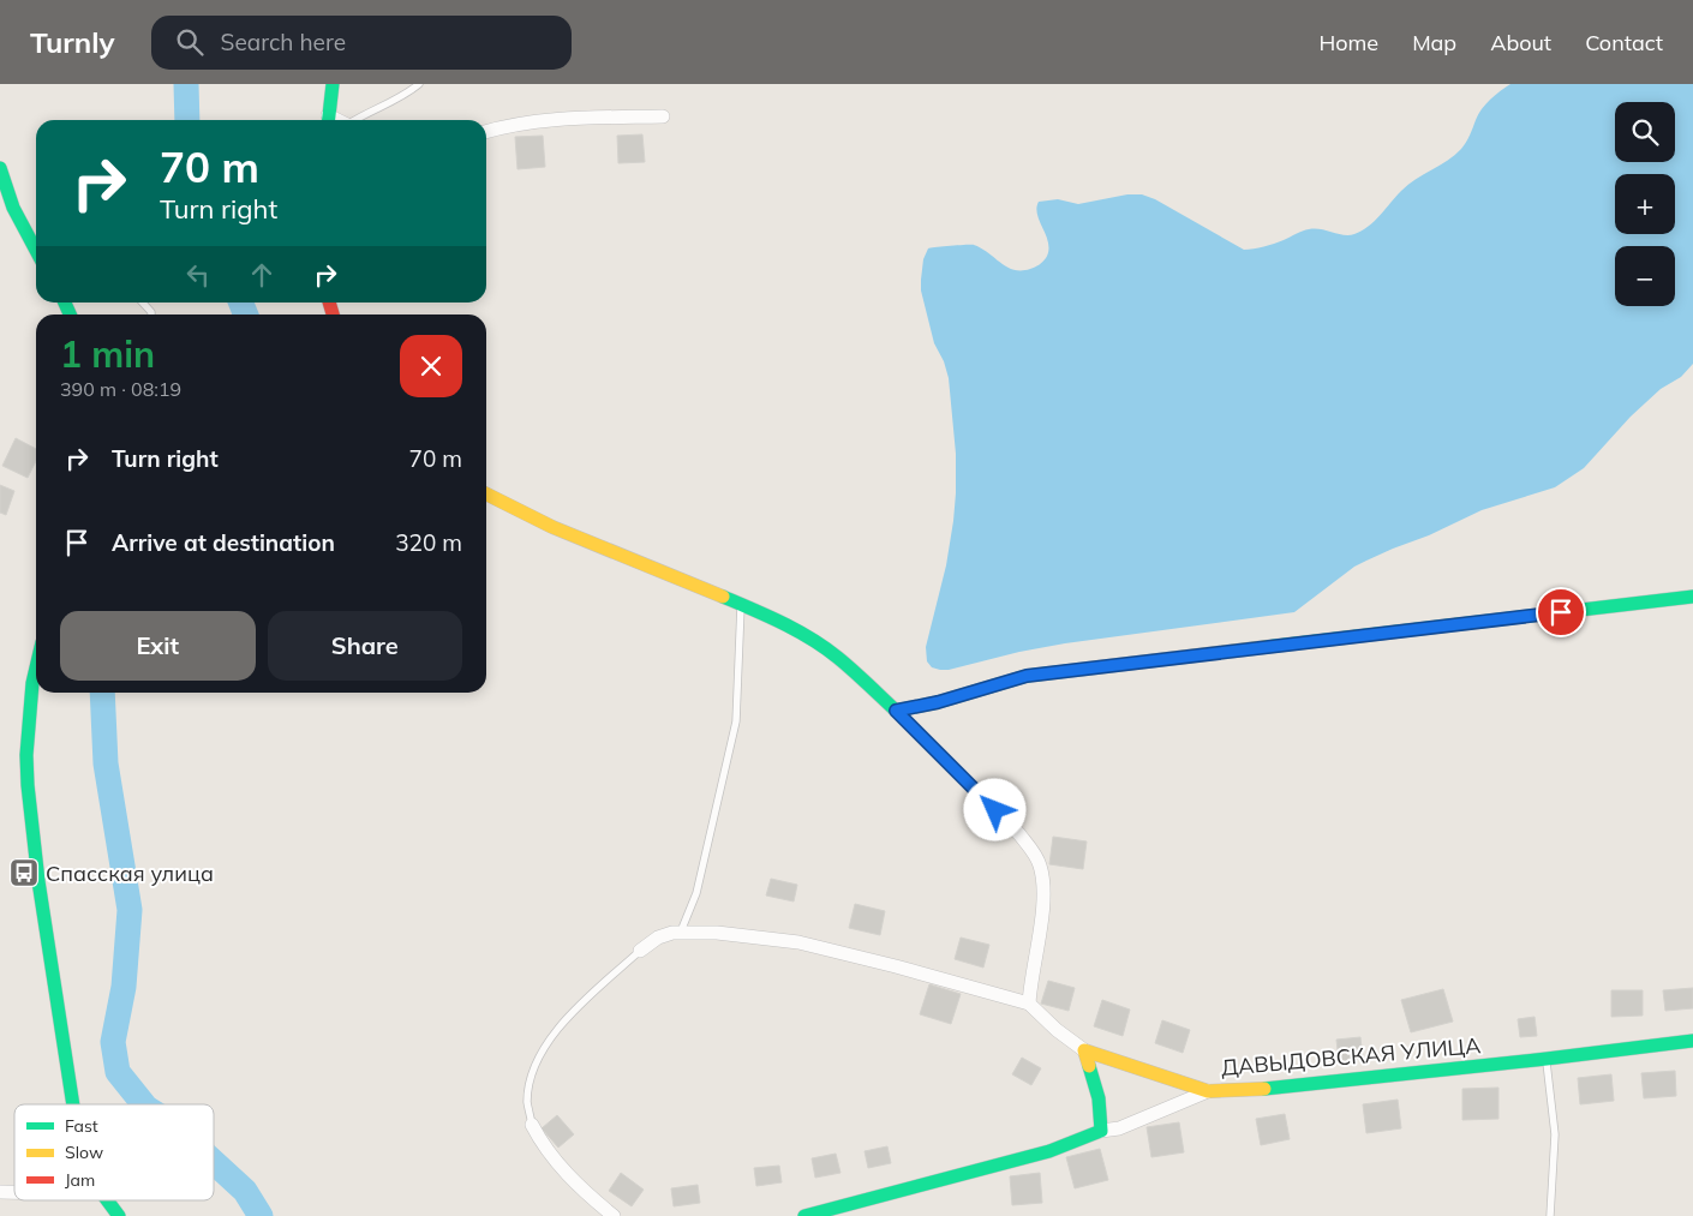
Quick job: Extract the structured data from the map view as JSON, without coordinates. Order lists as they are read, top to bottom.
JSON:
{
  "streets": {
    "street": ["ДАВЫДОВСКАЯ УЛИЦА"]
  },
  "places": {
    "bus stop": ["Спасская улица"]
  },
  "legend": ["Fast", "Slow", "Jam"],
  "page": {
    "header": "Turnly",
    "search": "Search here",
    "nav": [
      "Home",
      "Map",
      "About",
      "Contact"
    ],
    "map_buttons": ["+", "−"],
    "turn": ["70 m", "Turn right"],
    "heading": ["1 min", "390 m · 08:19"],
    "list": [
      {
        "name": "Turn right",
        "value": "70 m"
      },
      {
        "name": "Arrive at destination",
        "value": "320 m"
      }
    ],
    "buttons": ["Exit", "Share"]
  }
}
